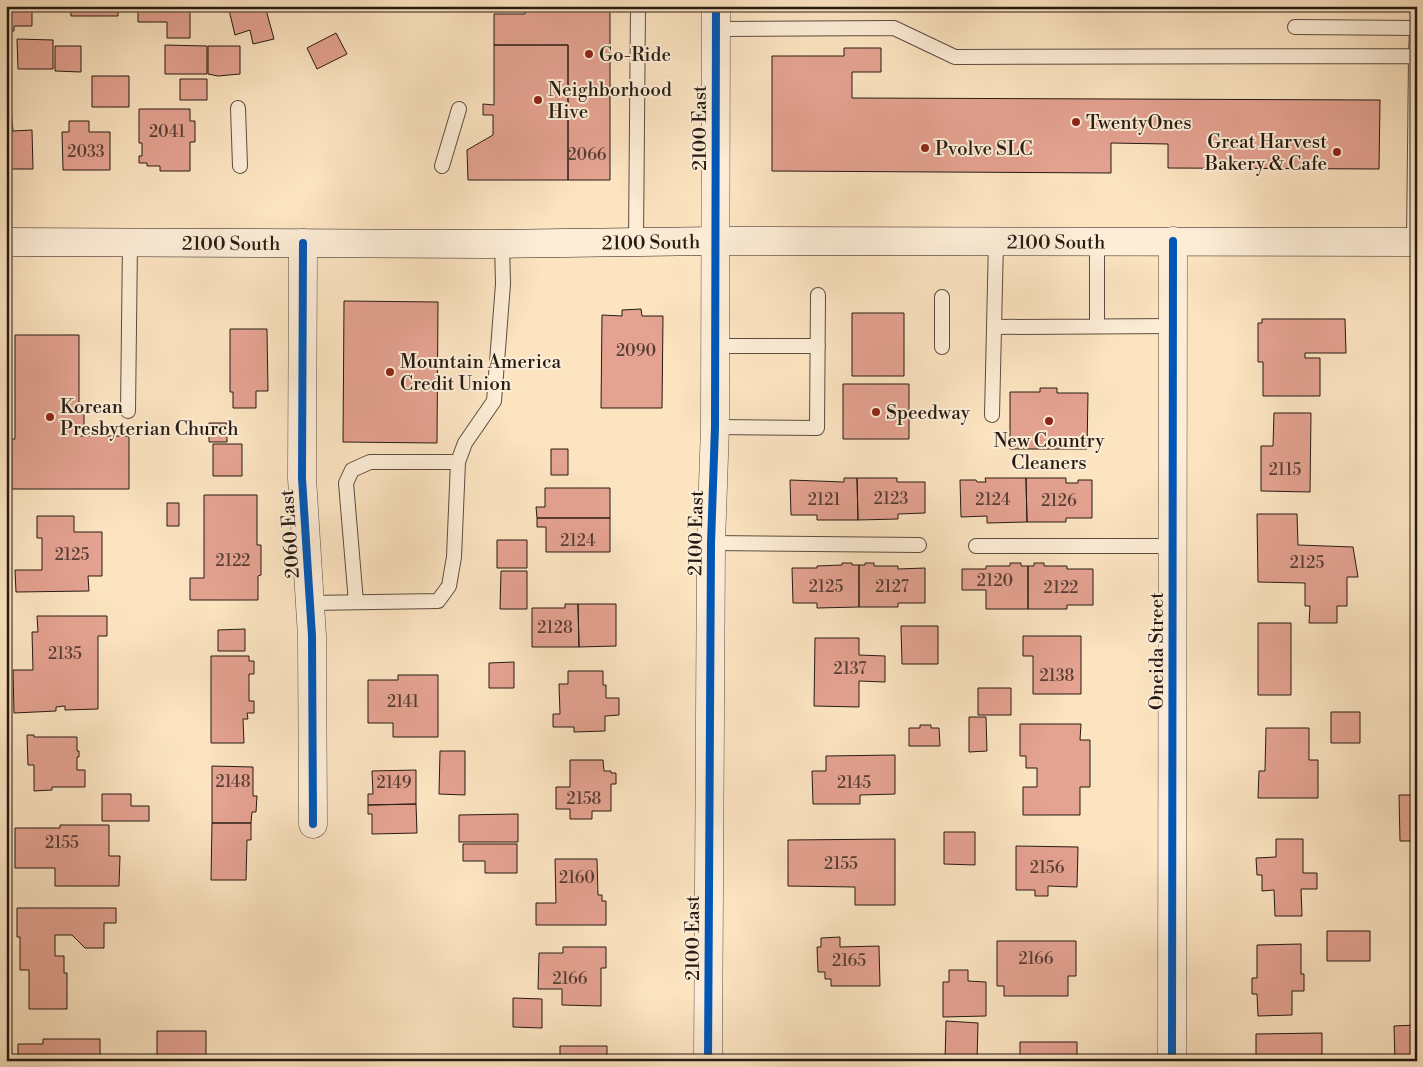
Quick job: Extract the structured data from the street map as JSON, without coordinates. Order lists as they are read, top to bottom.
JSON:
{
  "streets": {
    "street": [
      "2100 East",
      "2100 South",
      "2060 East",
      "Oneida Street"
    ]
  },
  "crossings": [
    ["2100 East", "2100 South"],
    ["2100 South", "2060 East"],
    ["2100 South", "Oneida Street"]
  ],
  "places": [
    "Go-Ride",
    "Neighborhood Hive",
    "TwentyOnes",
    "Pvolve SLC",
    "Great Harvest Bakery & Cafe",
    "Mountain America Credit Union",
    "Speedway",
    "Korean Presbyterian Church",
    "New Country Cleaners"
  ],
  "house_numbers": [
    "2041",
    "2033",
    "2066",
    "2090",
    "2115",
    "2123",
    "2121",
    "2124",
    "2126",
    "2124",
    "2125",
    "2122",
    "2125",
    "2120",
    "2125",
    "2127",
    "2122",
    "2128",
    "2135",
    "2137",
    "2138",
    "2141",
    "2148",
    "2149",
    "2145",
    "2158",
    "2155",
    "2155",
    "2156",
    "2160",
    "2166",
    "2165",
    "2166"
  ]
}
